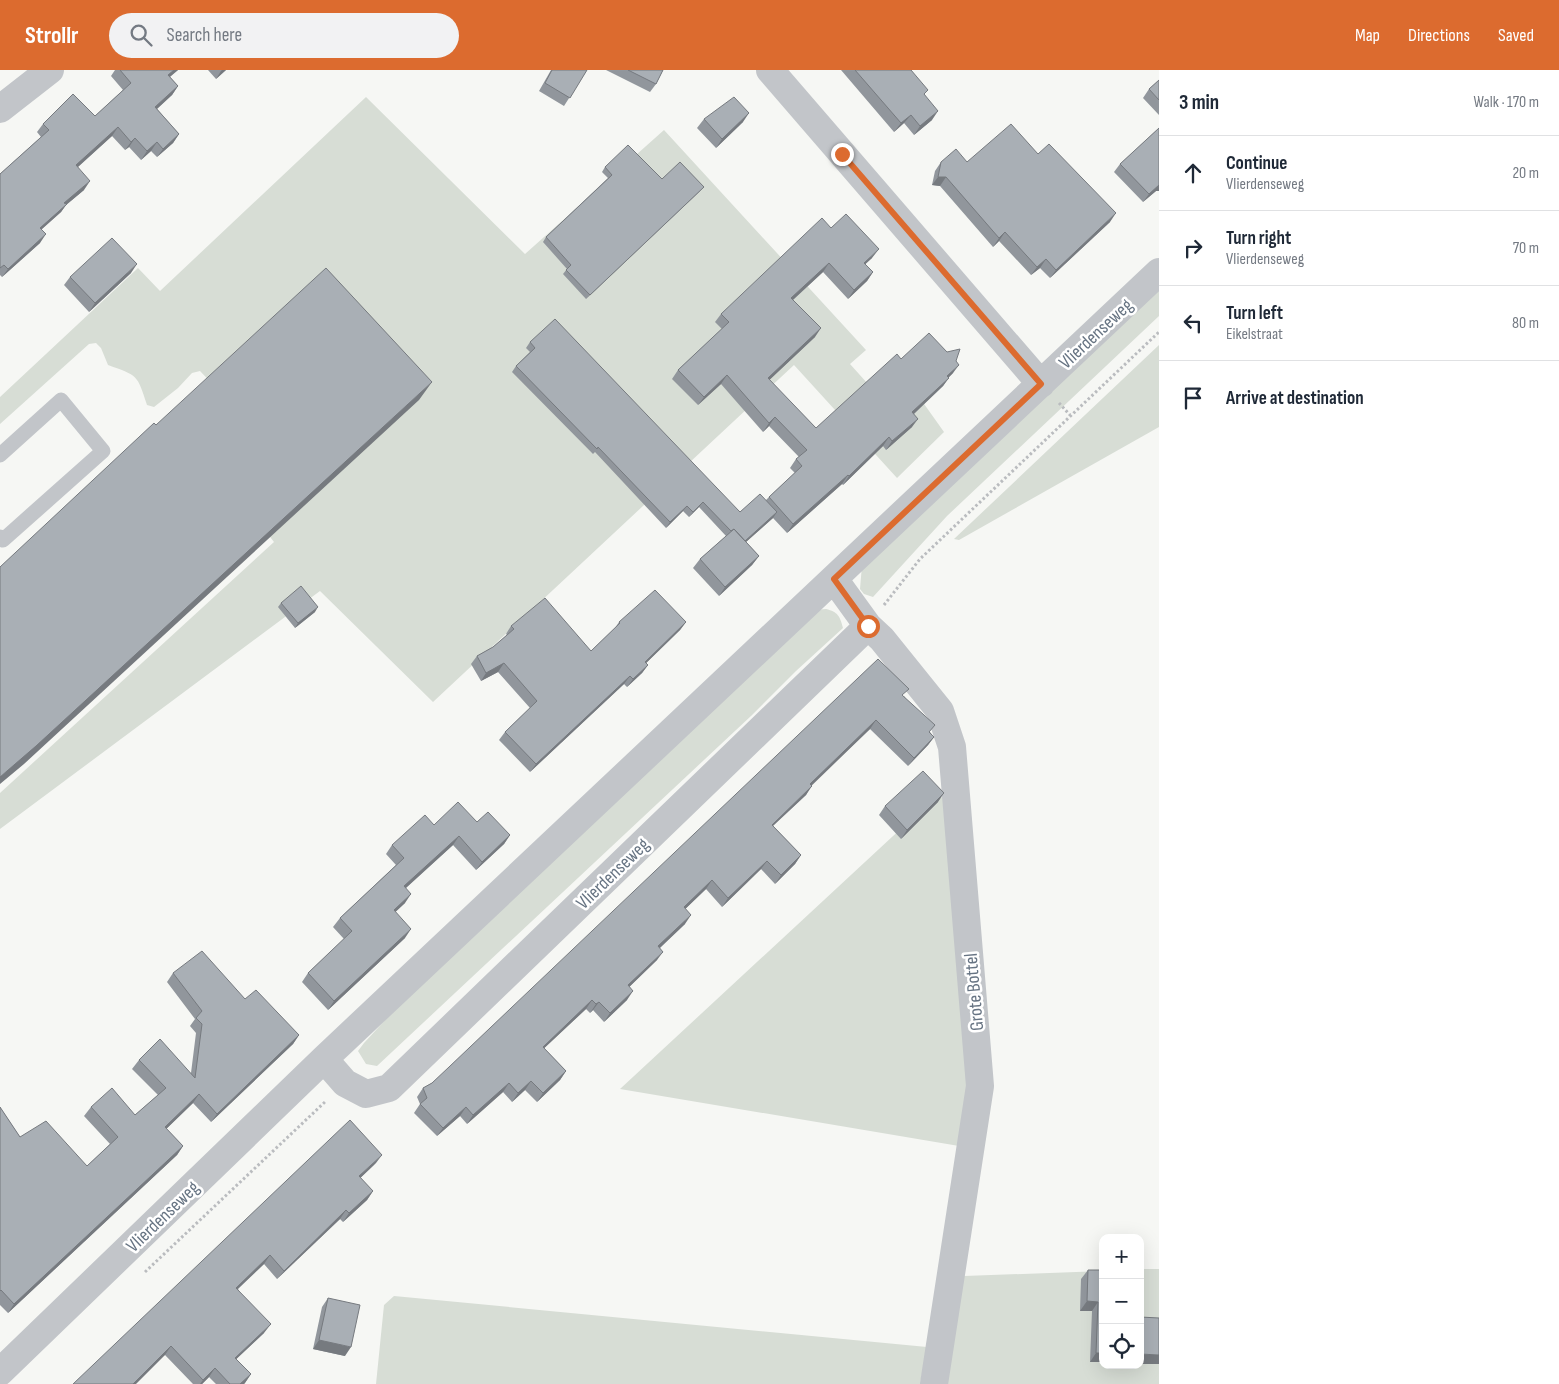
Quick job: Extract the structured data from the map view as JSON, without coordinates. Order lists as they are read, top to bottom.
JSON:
{
  "streets": {
    "street": ["Vlierdenseweg", "Grote Bottel"]
  },
  "crossings": [
    ["Vlierdenseweg", "Grote Bottel"]
  ],
  "page": {
    "header": "Strollr",
    "search": "Search here",
    "nav": ["Map", "Directions", "Saved"],
    "heading": ["3 min", "Walk · 170 m"],
    "list": [
      ["Continue", "Vlierdenseweg", "20 m"],
      ["Turn right", "Vlierdenseweg", "70 m"],
      ["Turn left", "Eikelstraat", "80 m"],
      "Arrive at destination"
    ],
    "map_buttons": ["+", "−"]
  }
}
